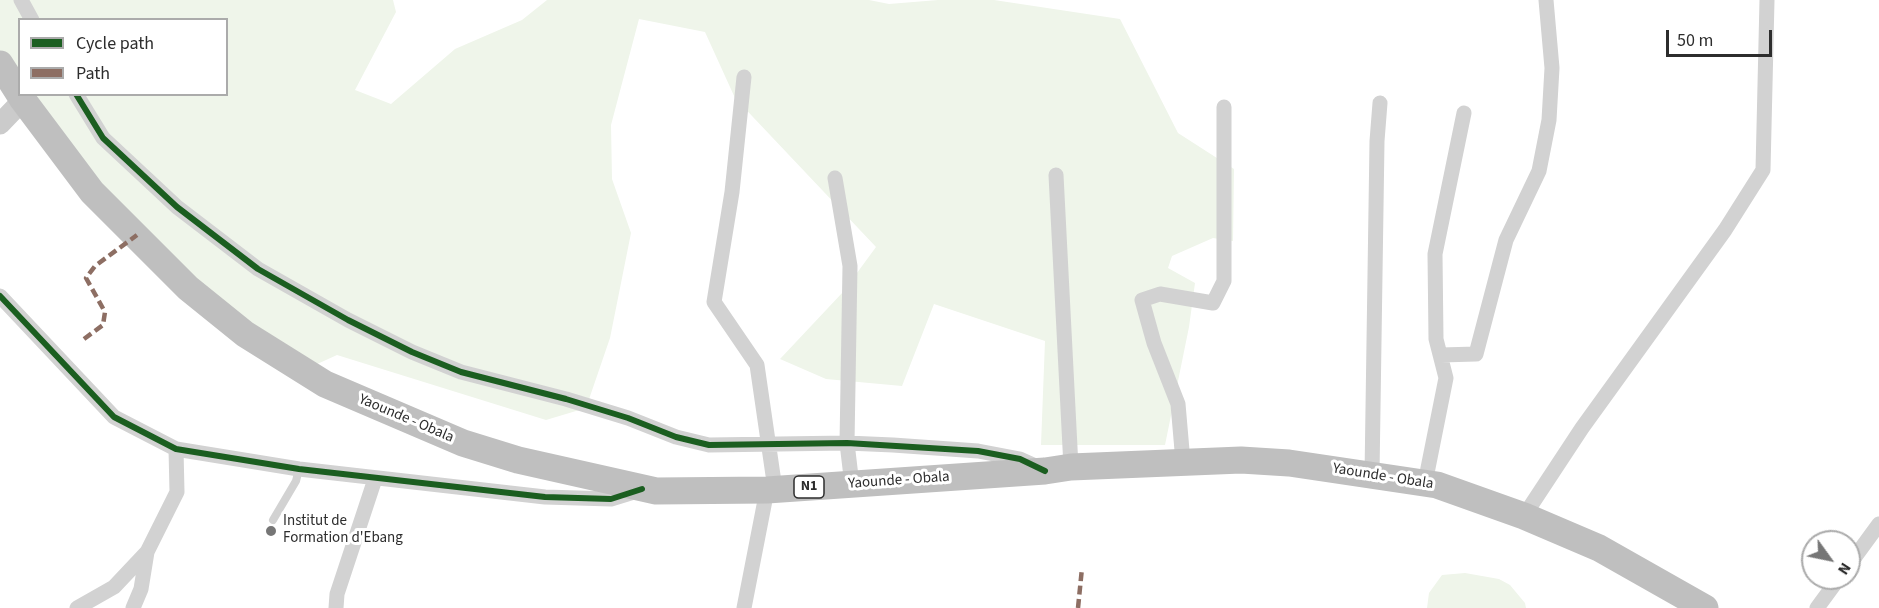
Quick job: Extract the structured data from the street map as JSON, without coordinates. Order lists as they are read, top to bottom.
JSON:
{
  "streets": {
    "highway": ["Yaounde - Obala", "N1"]
  },
  "places": ["Institut de Formation d'Ebang"],
  "legend": ["Cycle path", "Path"],
  "scale_bar": "50 m",
  "north": "bottom right"
}
